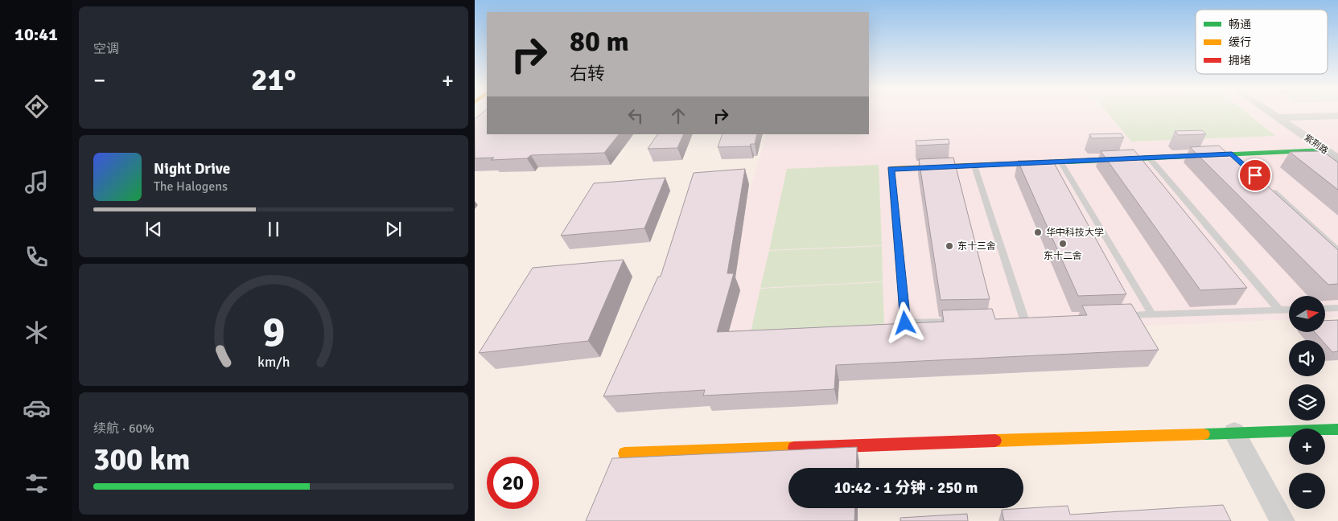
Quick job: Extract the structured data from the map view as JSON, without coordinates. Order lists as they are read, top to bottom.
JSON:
{
  "streets": {
    "street": ["紫荆路"]
  },
  "places": ["华中科技大学", "东十二舍", "东十三舍"],
  "legend": ["畅通", "缓行", "拥堵"],
  "north": "right",
  "page": {
    "tabs": "10:41",
    "tile": [
      "空调",
      ["续航 · 60%", "300 km"]
    ],
    "turn": ["80 m", "右转"],
    "heat": ["−", "21°", "+"],
    "song": ["Night Drive", "The Halogens"],
    "map_buttons": ["+", "−"],
    "limit": "20",
    "trip": "10:42 · 1 分钟 · 250 m",
    "gauge": ["9", "km/h"]
  }
}
